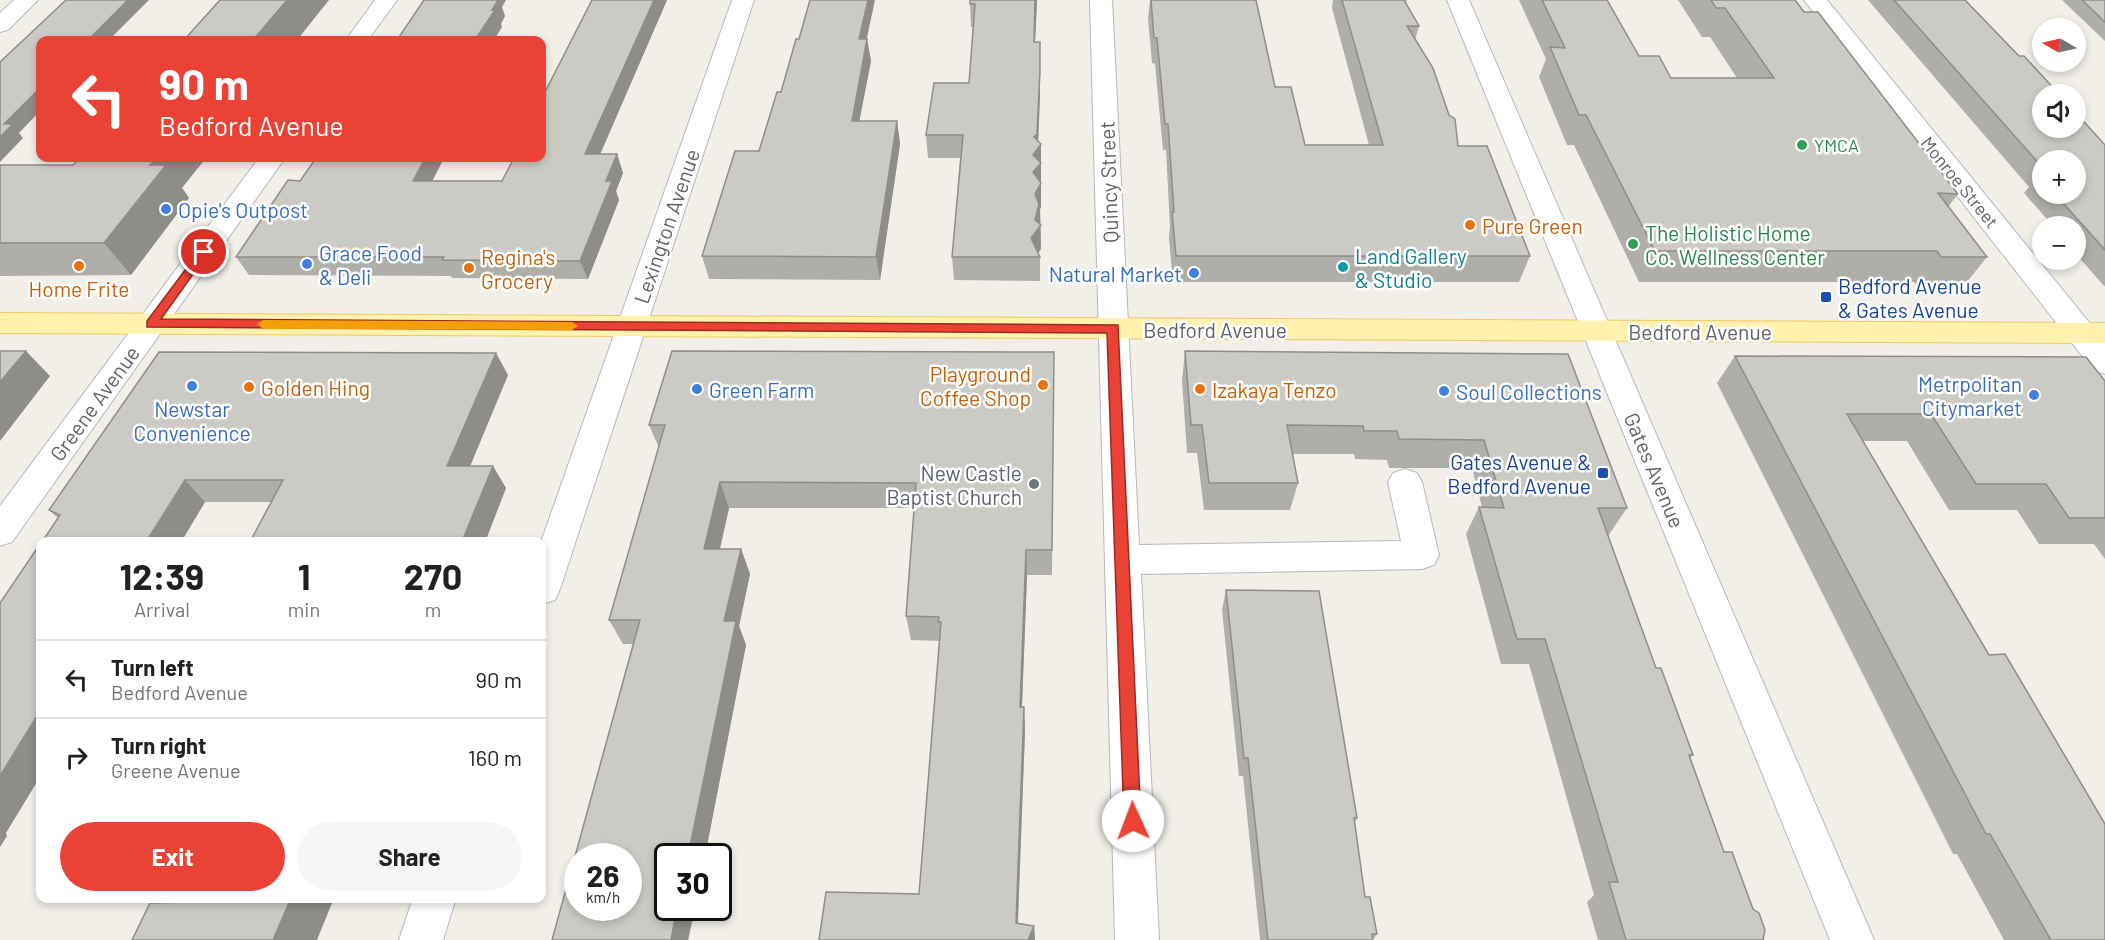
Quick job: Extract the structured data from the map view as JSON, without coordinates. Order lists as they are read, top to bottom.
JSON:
{
  "streets": {
    "main road": ["Bedford Avenue"],
    "street": [
      "Quincy Street",
      "Monroe Street",
      "Lexington Avenue",
      "Greene Avenue",
      "Gates Avenue"
    ]
  },
  "crossings": [
    ["Quincy Street", "Bedford Avenue"],
    ["Monroe Street", "Bedford Avenue"],
    ["Lexington Avenue", "Bedford Avenue"],
    ["Bedford Avenue", "Greene Avenue"],
    ["Bedford Avenue", "Gates Avenue"]
  ],
  "places": {
    "other": [
      "YMCA",
      "Opie's Outpost",
      "Pure Green",
      "The Holistic Home Co. Wellness Center",
      "Grace Food & Deli",
      "Home Frite",
      "Land Gallery & Studio",
      "Regina's Grocery",
      "Natural Market",
      "Playground Coffee Shop",
      "Newstar Convenience",
      "Golden Hing",
      "Green Farm",
      "Izakaya Tenzo",
      "Soul Collections",
      "Metrpolitan Citymarket",
      "New Castle Baptist Church"
    ],
    "transit": ["Bedford Avenue & Gates Avenue", "Gates Avenue & Bedford Avenue"]
  },
  "north": "left",
  "page": {
    "map_buttons": ["+", "−"],
    "turn": ["90 m", "Bedford Avenue"],
    "eta": [
      "12:39",
      "Arrival",
      "1",
      "min",
      "270",
      "m"
    ],
    "list": [
      {
        "name": "Turn left",
        "note": "Bedford Avenue",
        "value": "90 m"
      },
      {
        "name": "Turn right",
        "note": "Greene Avenue",
        "value": "160 m"
      }
    ],
    "buttons": ["Exit", "Share"],
    "speed": "26 km/h",
    "limit": "30"
  }
}
